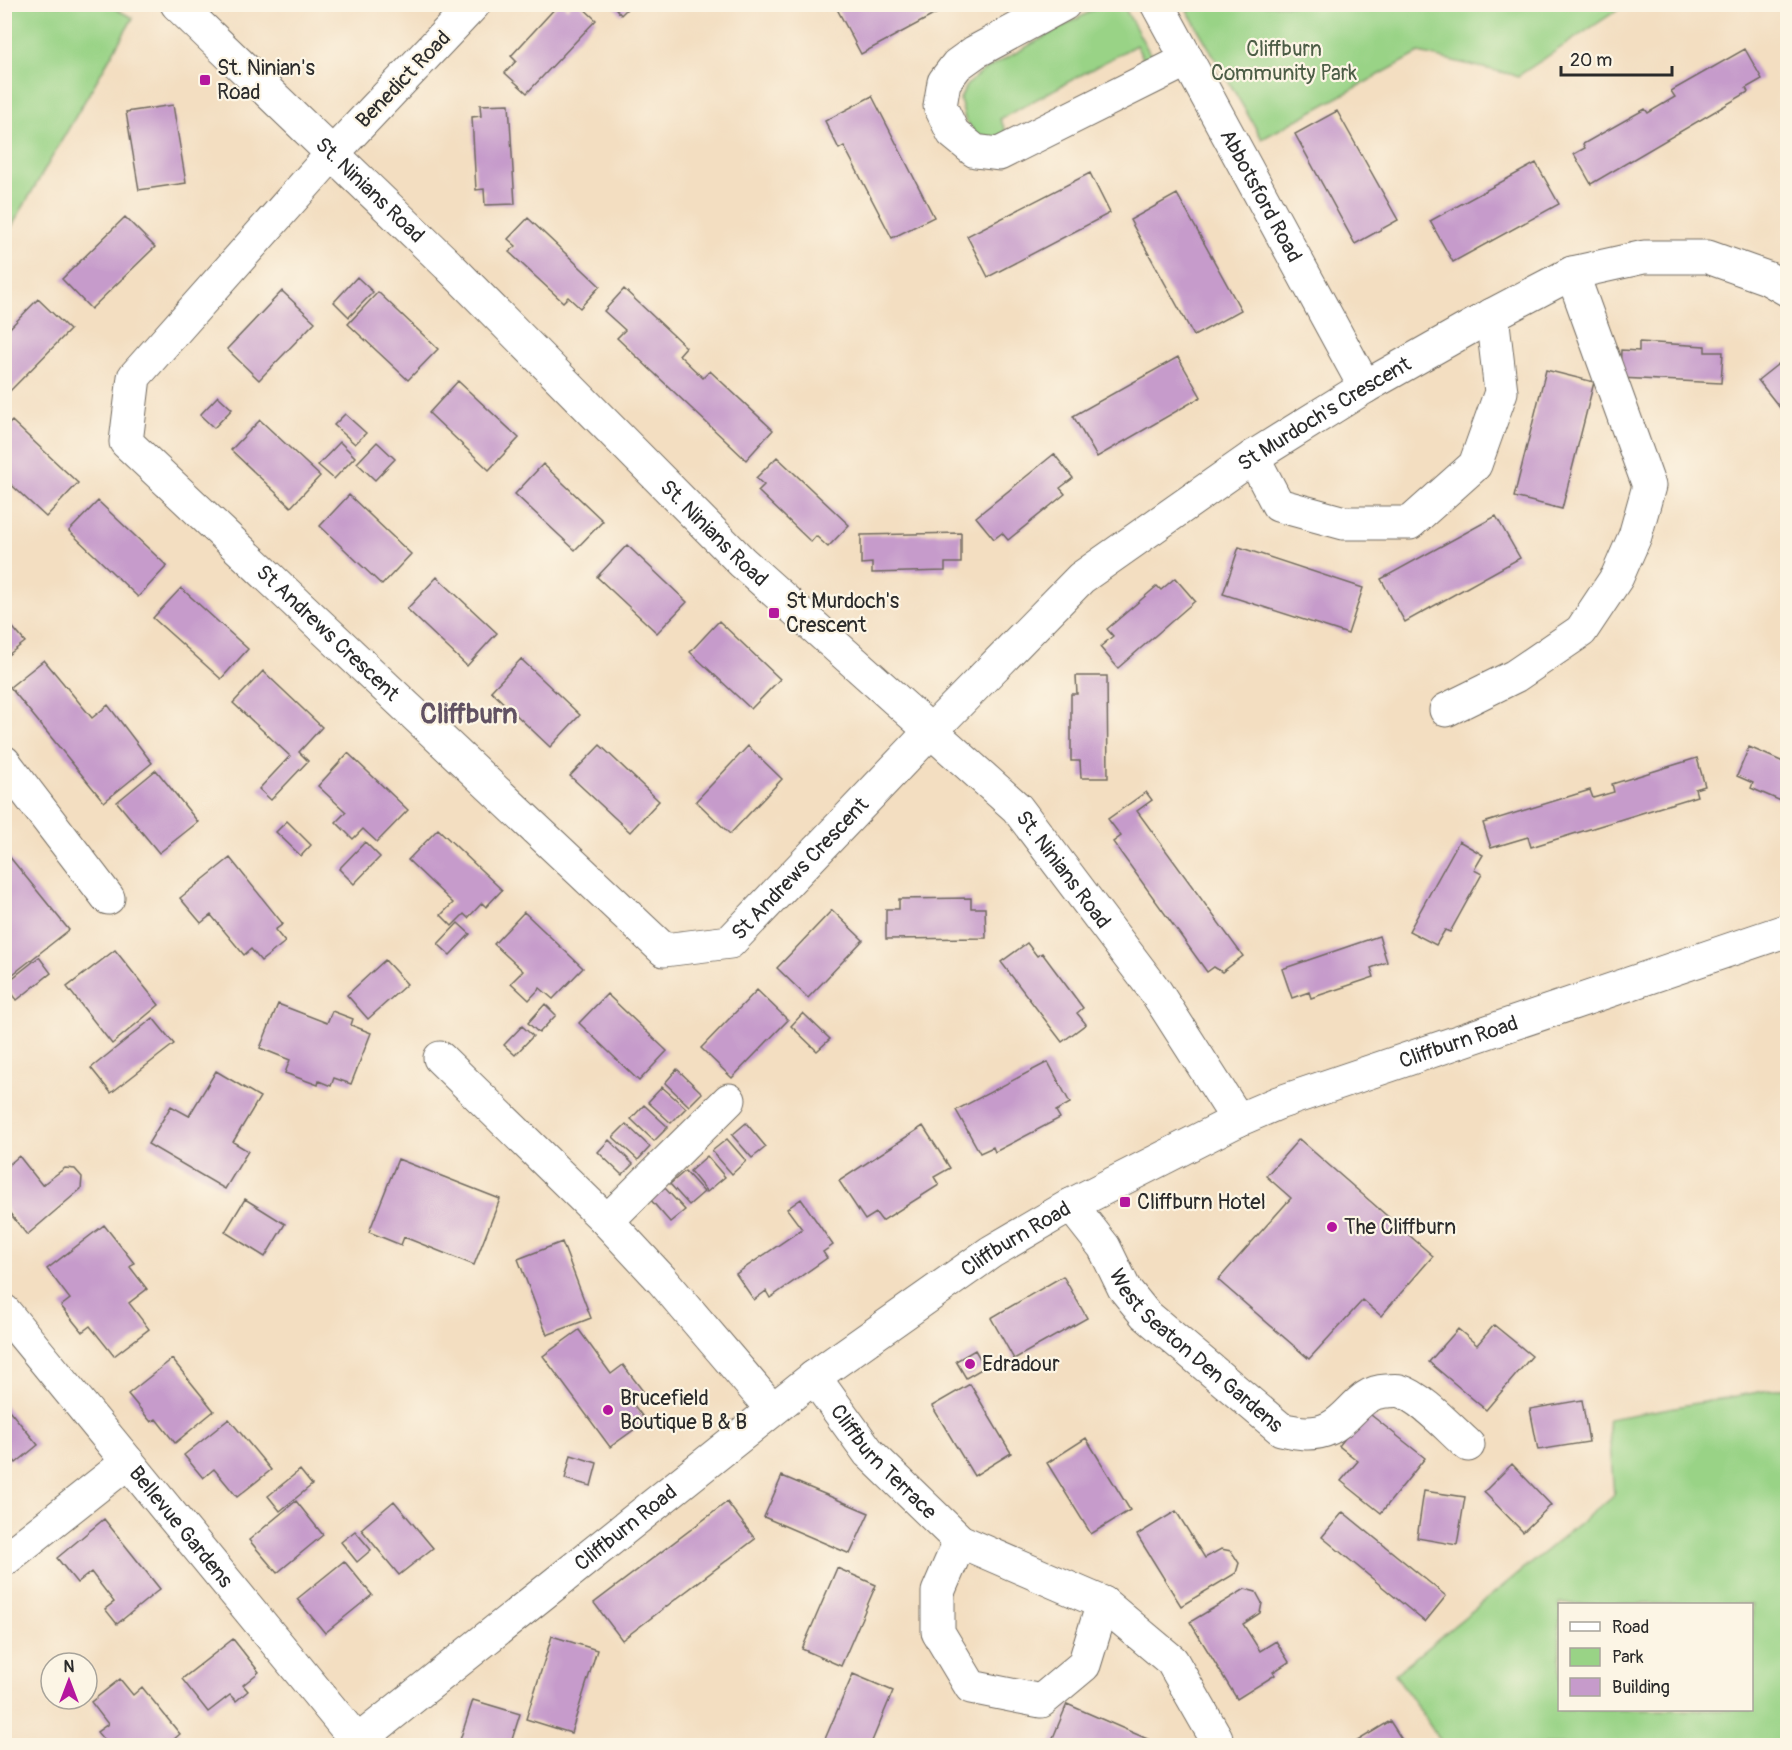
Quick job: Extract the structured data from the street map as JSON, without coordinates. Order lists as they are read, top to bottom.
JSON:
{
  "streets": {
    "street": [
      "Benedict Road",
      "St. Ninians Road",
      "Abbotsford Road",
      "St Murdoch's Crescent",
      "St Andrews Crescent",
      "Cliffburn Road",
      "West Seaton Den Gardens",
      "Cliffburn Terrace",
      "Bellevue Gardens"
    ]
  },
  "crossings": [
    ["Benedict Road", "St. Ninians Road"],
    ["Benedict Road", "St Andrews Crescent"],
    ["St. Ninians Road", "St Murdoch's Crescent"],
    ["St. Ninians Road", "St Andrews Crescent"],
    ["St. Ninians Road", "Cliffburn Road"],
    ["Abbotsford Road", "St Murdoch's Crescent"],
    ["St Murdoch's Crescent", "St Andrews Crescent"],
    ["Cliffburn Road", "West Seaton Den Gardens"],
    ["Cliffburn Road", "Cliffburn Terrace"],
    ["Cliffburn Road", "Bellevue Gardens"]
  ],
  "districts": ["Cliffburn"],
  "parks": ["Cliffburn Community Park"],
  "places": {
    "transit": ["St. Ninian's Road", "St Murdoch's Crescent", "Cliffburn Hotel"],
    "other": ["The Cliffburn", "Edradour", "Brucefield Boutique B & B"]
  },
  "legend": ["Road", "Park", "Building"],
  "scale_bar": "20 m",
  "north": "top"
}
